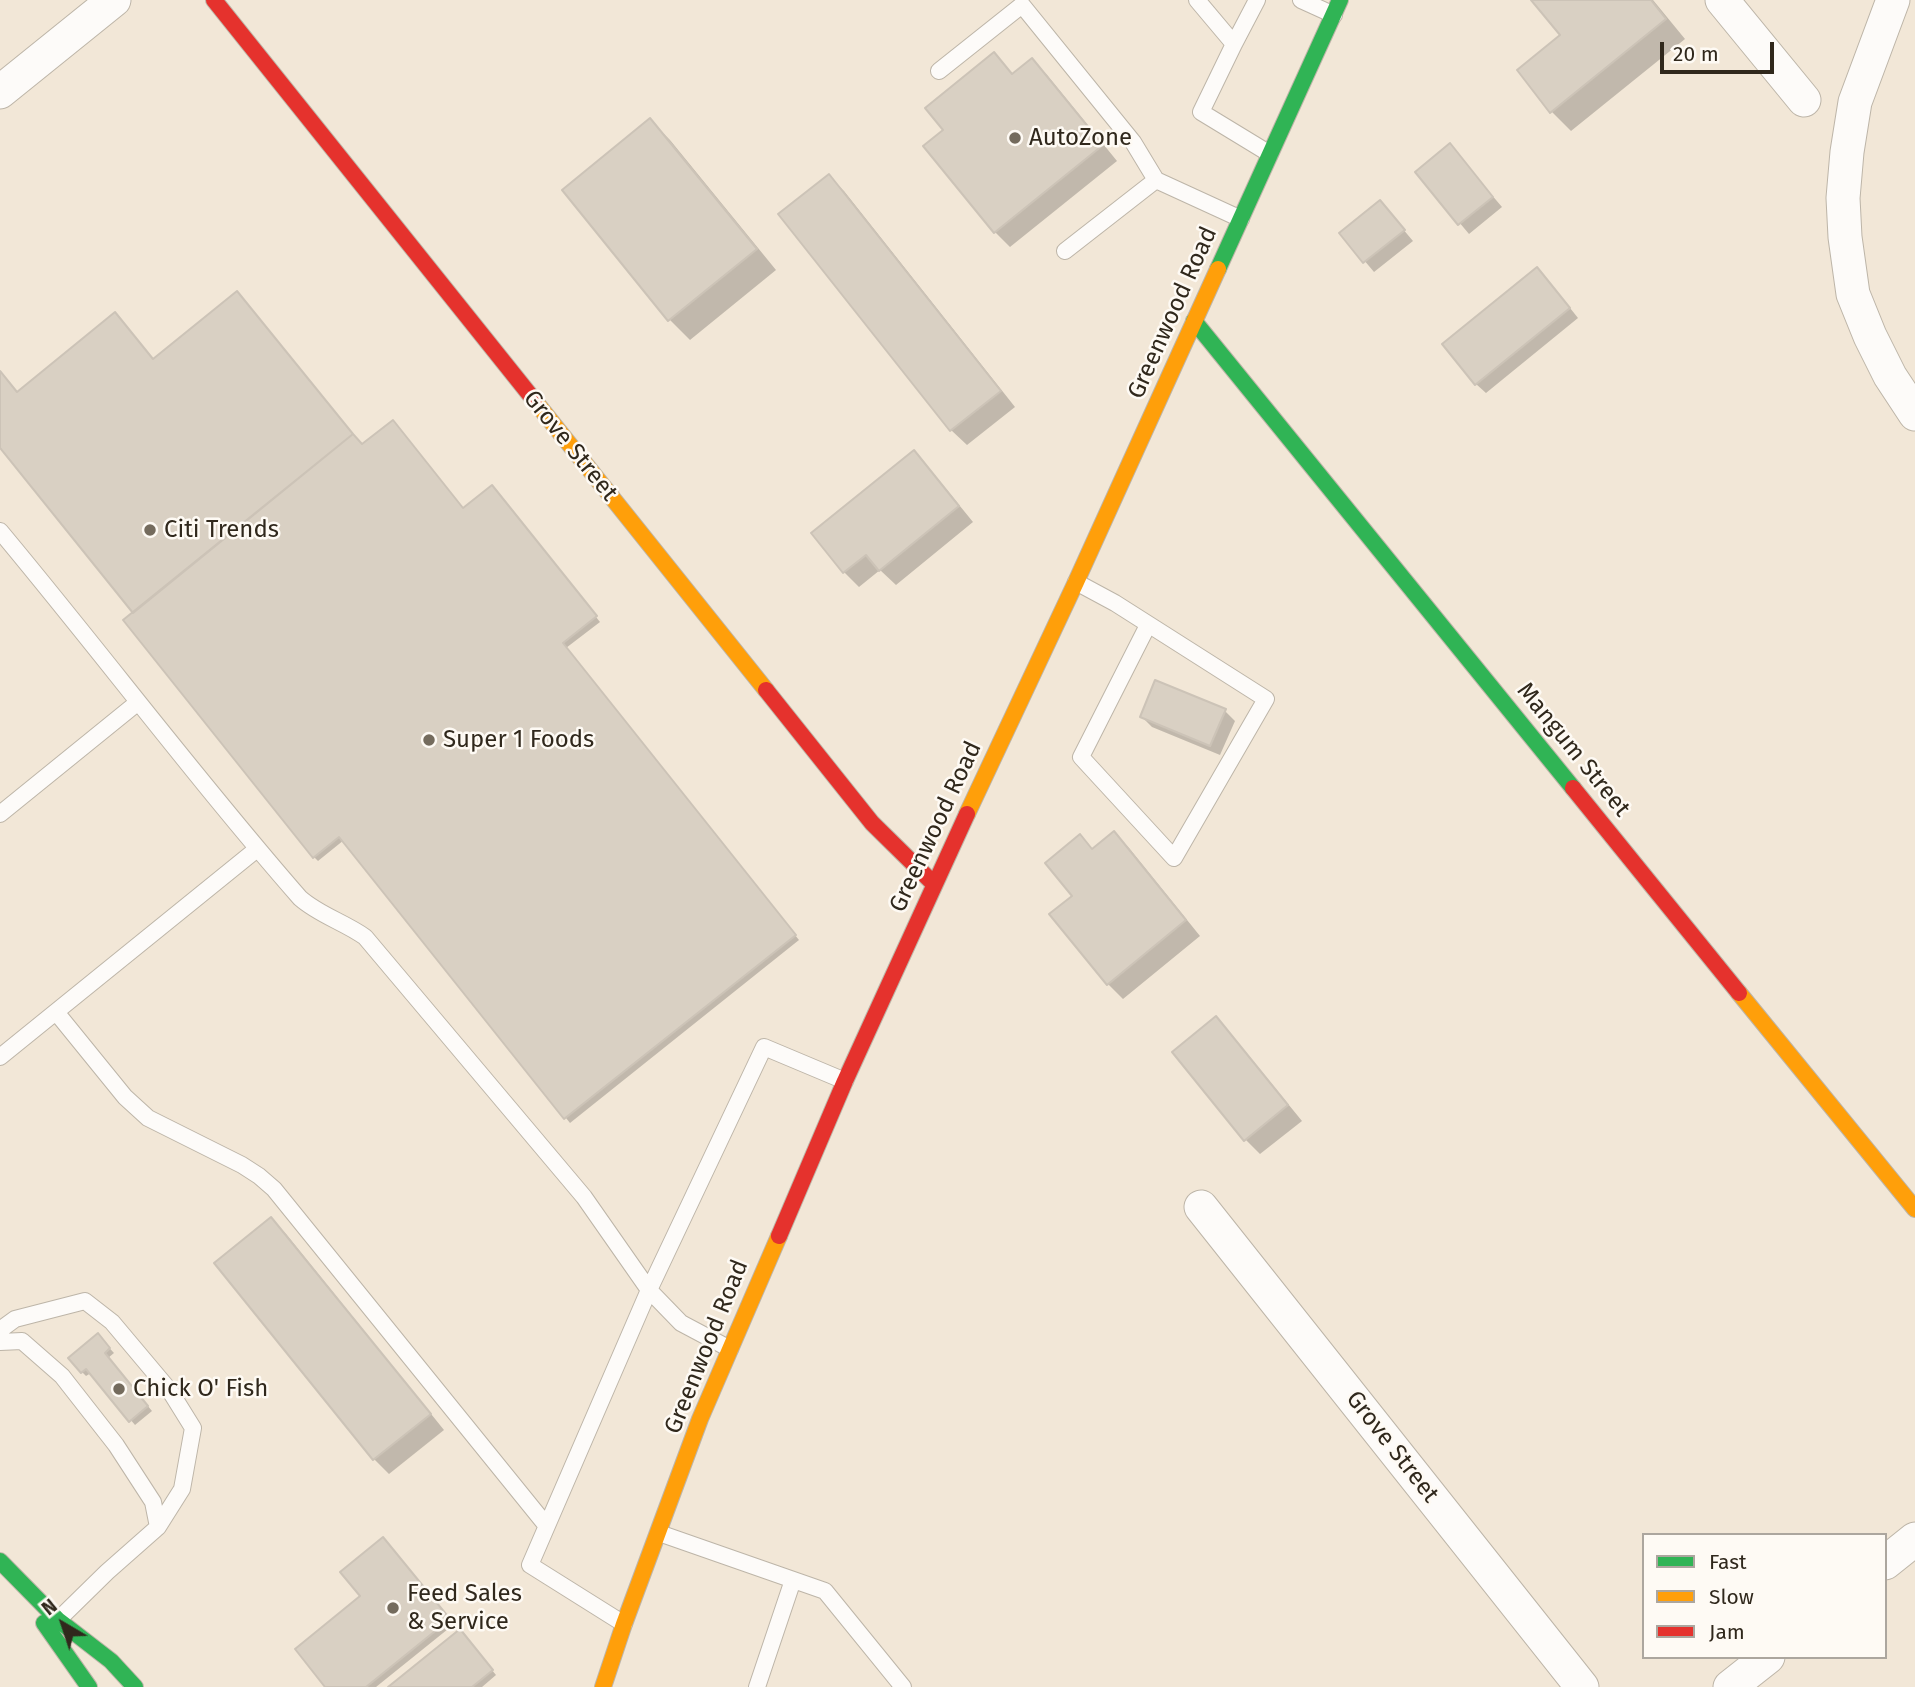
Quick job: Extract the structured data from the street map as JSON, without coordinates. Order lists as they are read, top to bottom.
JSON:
{
  "streets": {
    "street": ["Greenwood Road", "Grove Street", "Mangum Street"]
  },
  "crossings": [
    ["Greenwood Road", "Grove Street"],
    ["Greenwood Road", "Mangum Street"]
  ],
  "places": [
    "AutoZone",
    "Citi Trends",
    "Super 1 Foods",
    "Chick O' Fish",
    "Feed Sales & Service"
  ],
  "legend": ["Fast", "Slow", "Jam"],
  "scale_bar": "20 m",
  "north": "top left"
}
